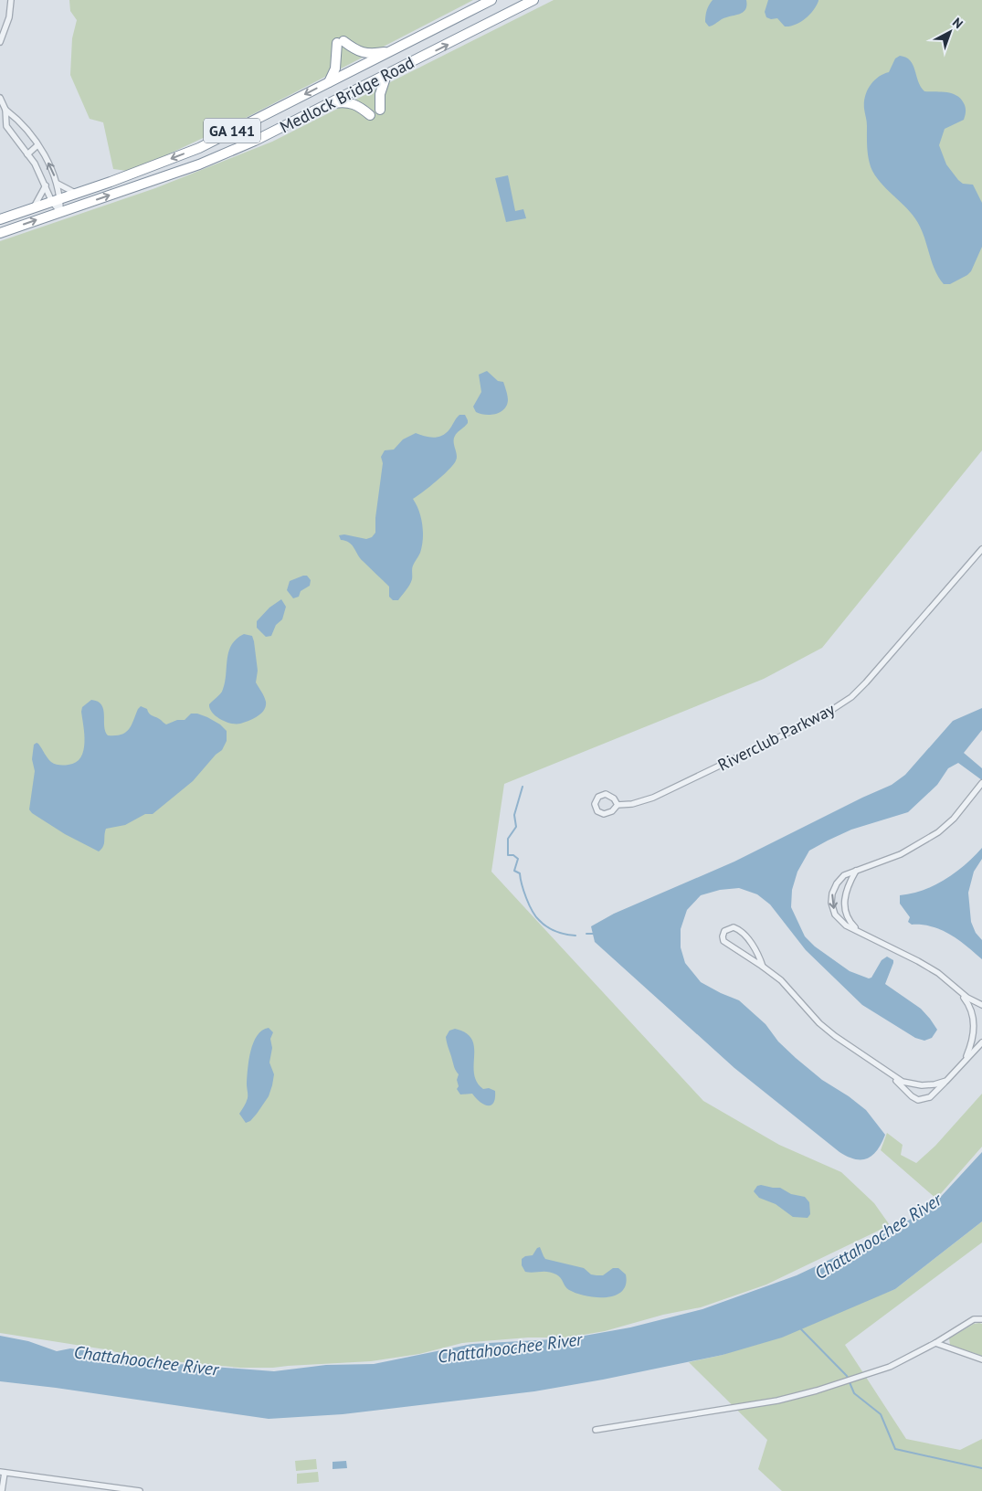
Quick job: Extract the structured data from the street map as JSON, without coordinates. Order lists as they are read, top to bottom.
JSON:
{
  "streets": {
    "highway": ["Medlock Bridge Road", "GA 141"],
    "street": ["Riverclub Parkway"]
  },
  "water": ["Chattahoochee River"],
  "north": "top right"
}
